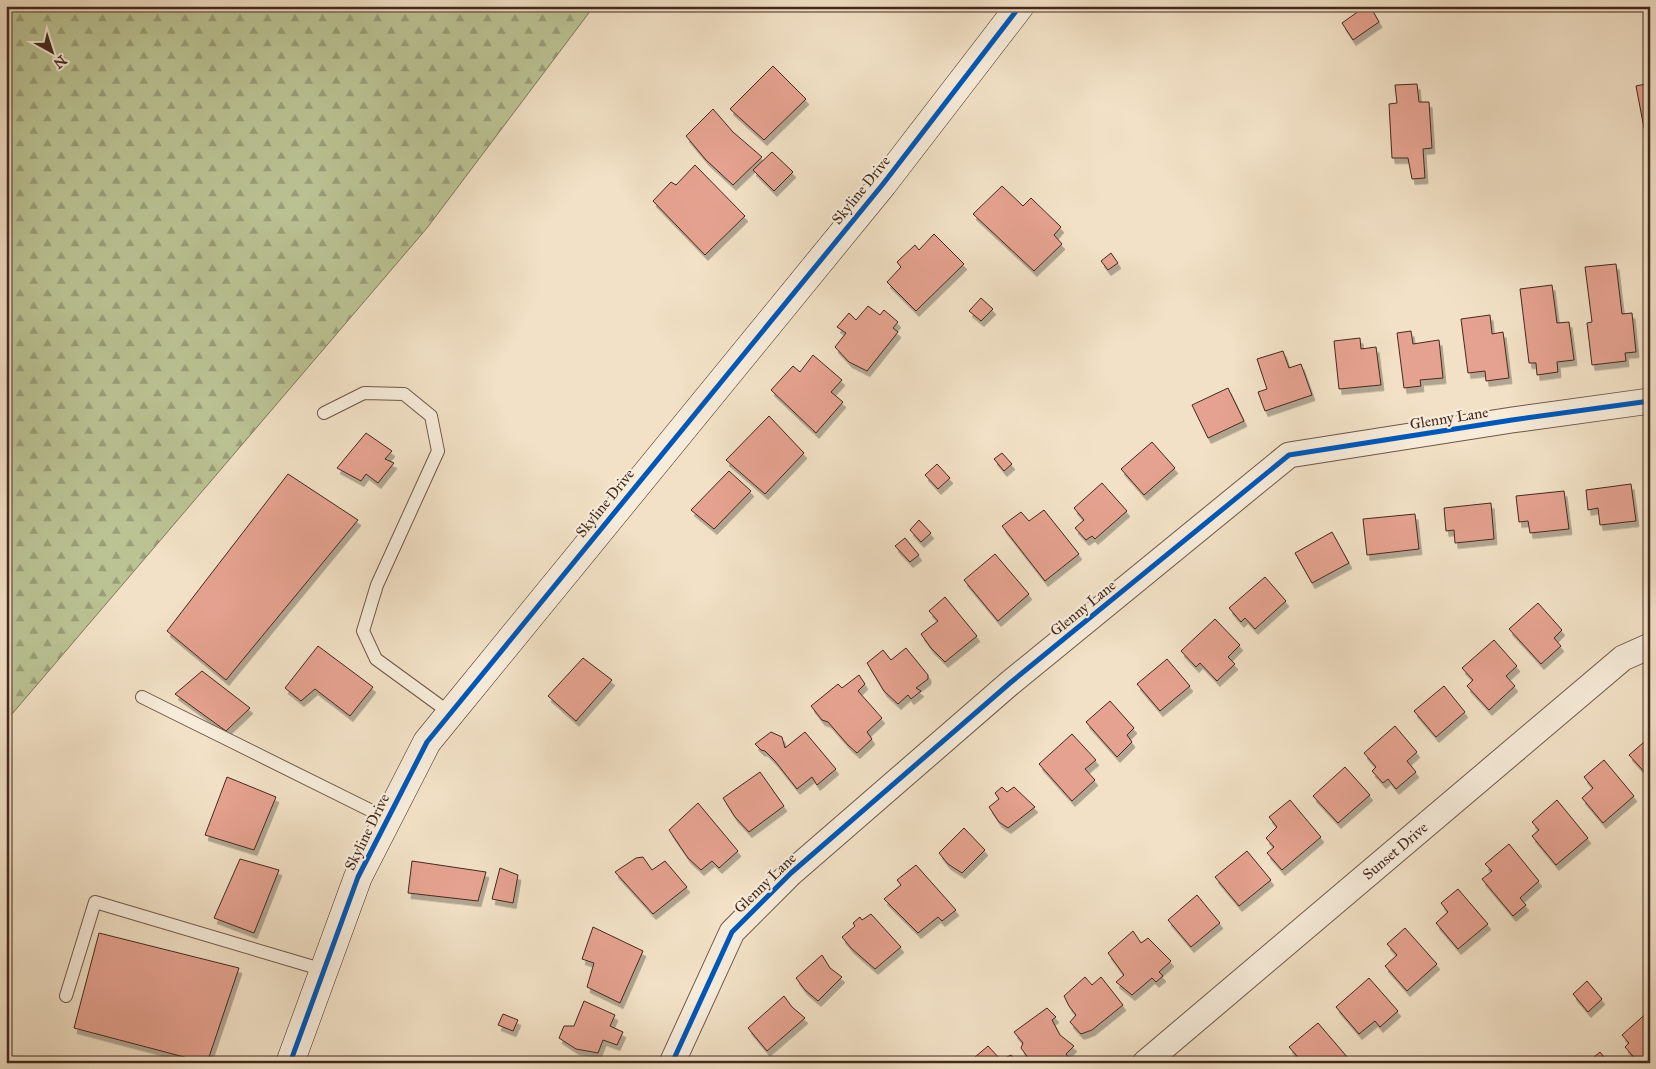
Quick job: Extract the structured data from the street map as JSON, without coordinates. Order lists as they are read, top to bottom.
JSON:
{
  "streets": {
    "street": ["Skyline Drive", "Glenny Lane", "Sunset Drive"]
  },
  "north": "bottom right"
}
